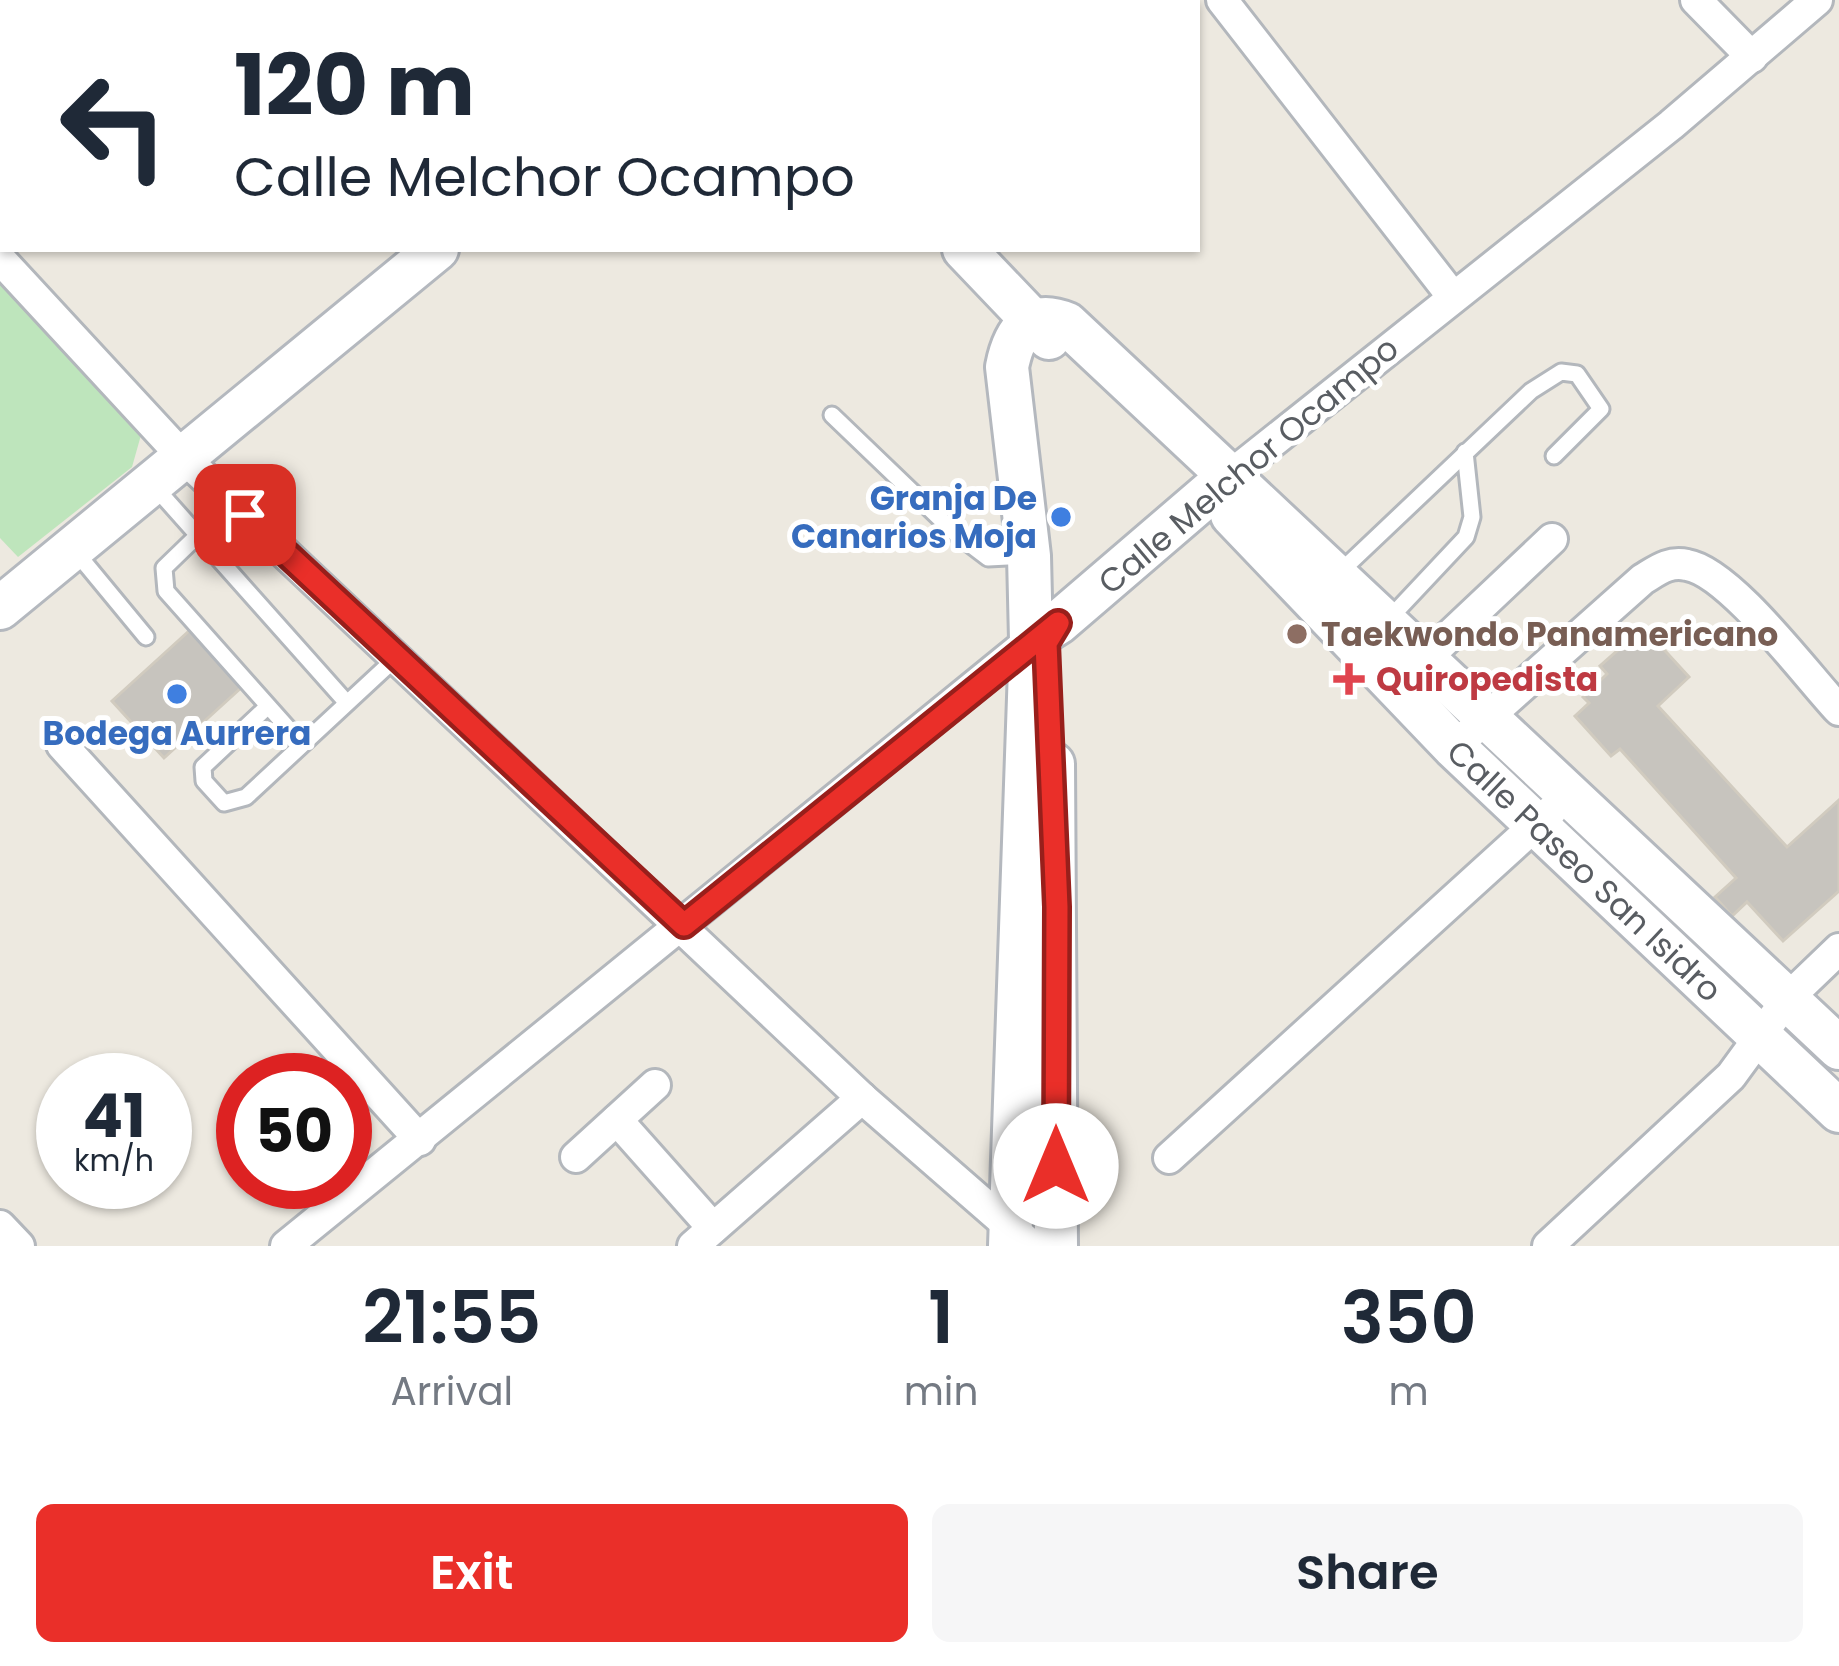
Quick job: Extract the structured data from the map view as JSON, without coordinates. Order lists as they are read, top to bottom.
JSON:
{
  "streets": {
    "main road": ["Calle Melchor Ocampo", "Calle Paseo San Isidro"]
  },
  "crossings": [
    ["Calle Melchor Ocampo", "Calle Paseo San Isidro"]
  ],
  "places": {
    "other": ["Granja De Canarios Moja", "Taekwondo Panamericano", "Bodega Aurrera"],
    "health": ["Quiropedista"]
  },
  "page": {
    "turn": ["120 m", "Calle Melchor Ocampo"],
    "speed": "41 km/h",
    "limit": "50",
    "eta": [
      "21:55",
      "Arrival",
      "1",
      "min",
      "350",
      "m"
    ],
    "buttons": ["Exit", "Share"]
  }
}
